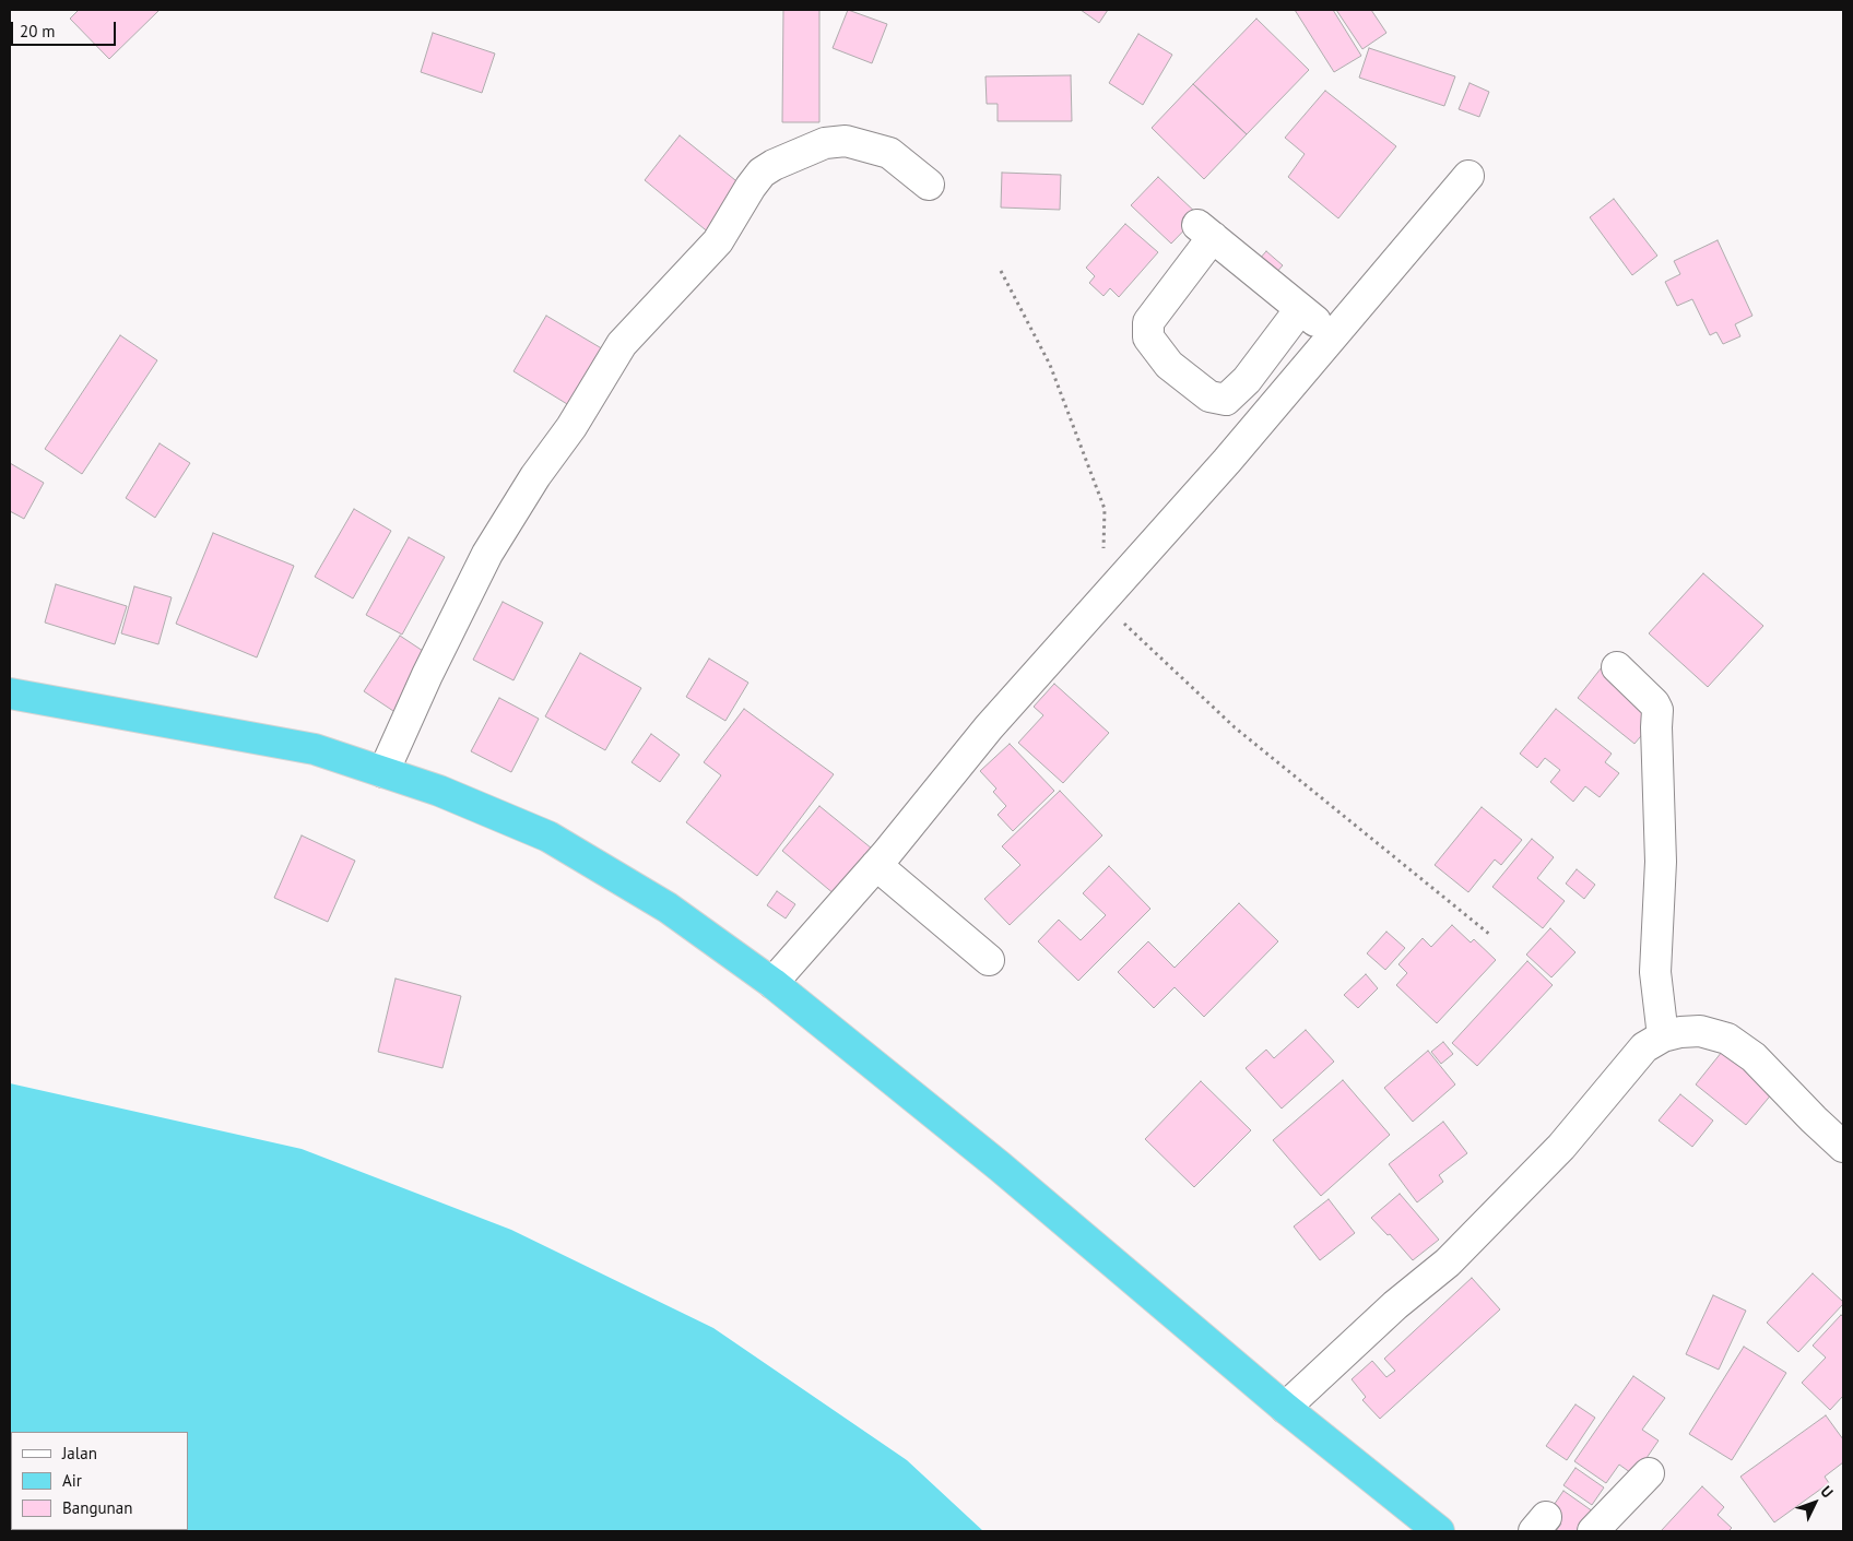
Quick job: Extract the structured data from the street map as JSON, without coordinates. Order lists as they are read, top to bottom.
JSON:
{
  "legend": ["Jalan", "Air", "Bangunan"],
  "scale_bar": "20 m",
  "north": "top right"
}
